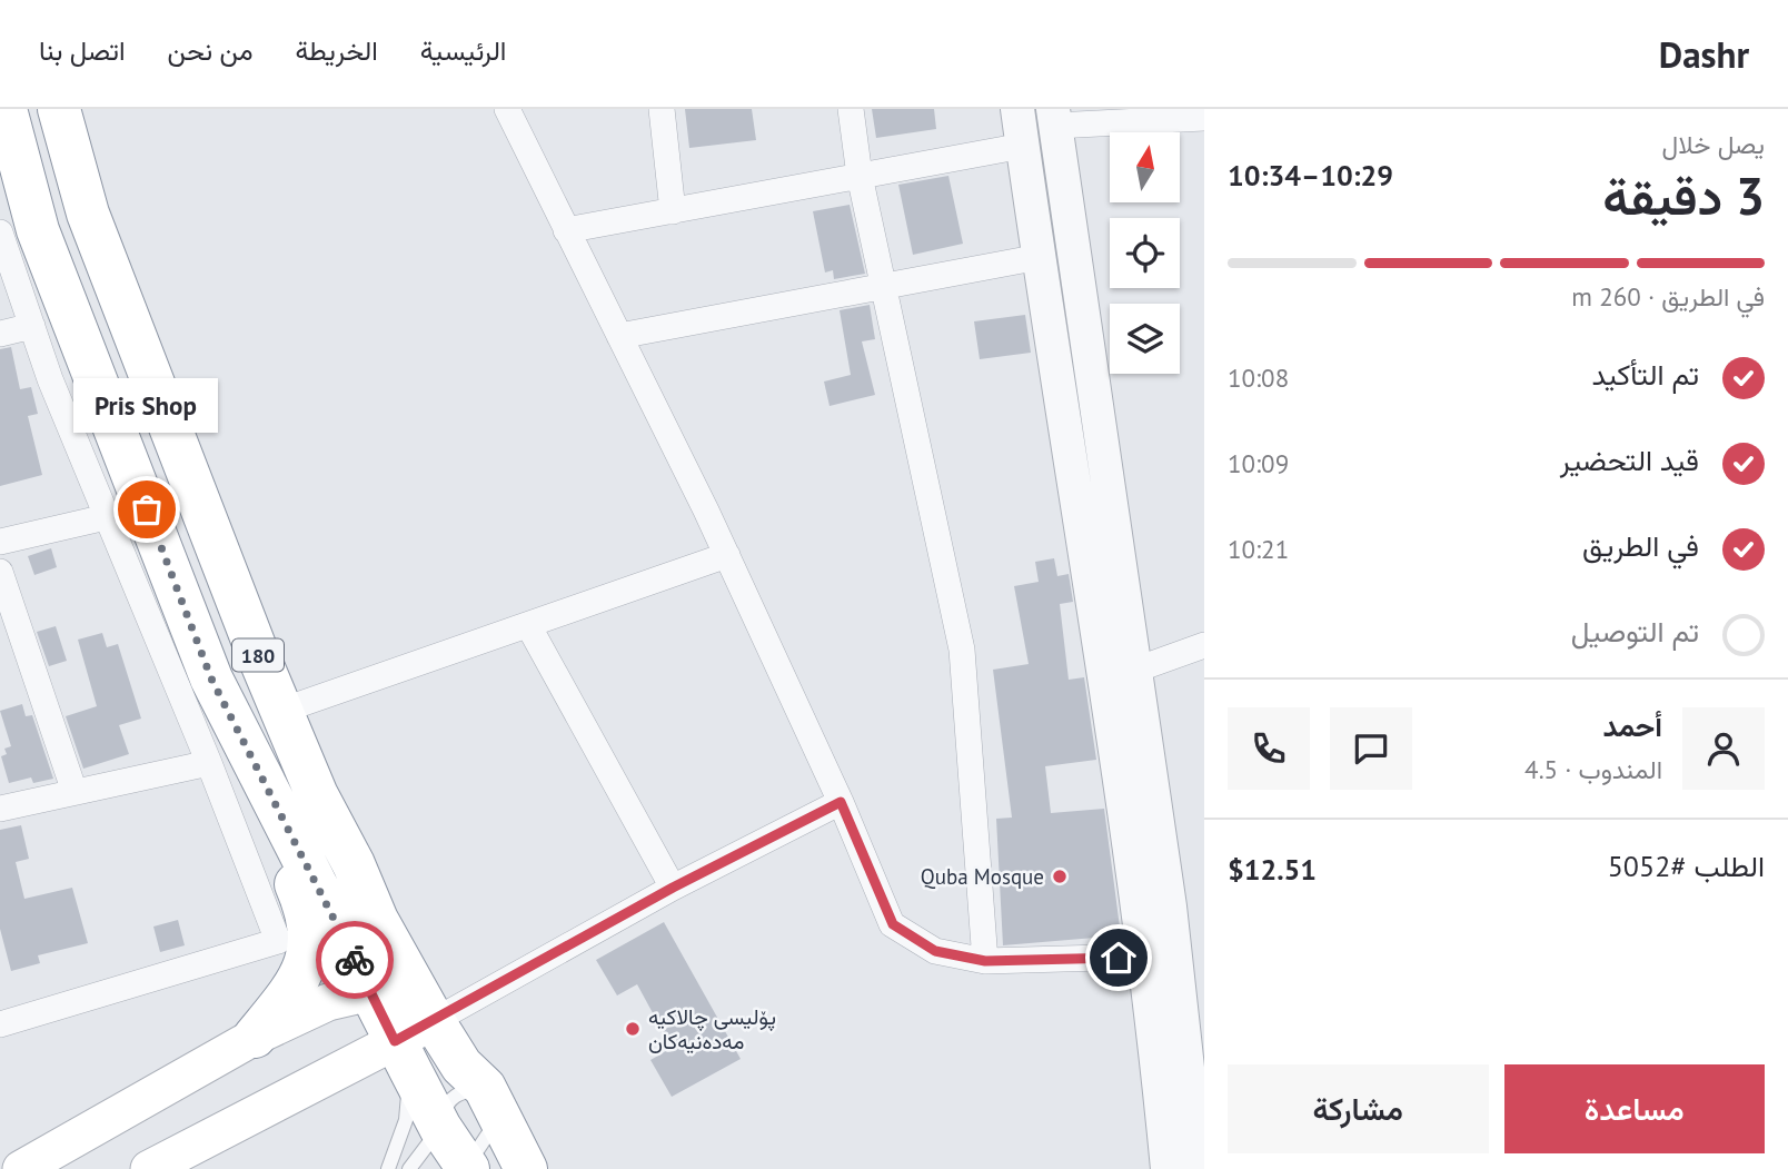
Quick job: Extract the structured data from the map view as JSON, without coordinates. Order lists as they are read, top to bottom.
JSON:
{
  "streets": {
    "highway": ["180"]
  },
  "places": ["Pris Shop", "Quba Mosque", "پۆلیسی چالاکیە مەدەنیەکان"],
  "north": "top",
  "page": {
    "header": "Dashr",
    "nav": [
      "الرئيسية",
      "الخريطة",
      "من نحن",
      "اتصل بنا"
    ],
    "heading": ["3 دقيقة", "يصل خلال", "10:29–10:34"],
    "panel": [
      "أحمد",
      "المندوب · 4.5",
      "الطلب #5052",
      "$12.51"
    ],
    "bar": "في الطريق · 260 m",
    "list": [
      ["تم التأكيد", "10:08"],
      ["قيد التحضير", "10:09"],
      ["في الطريق", "10:21"],
      "تم التوصيل"
    ],
    "bubble": "Pris Shop",
    "buttons": ["مساعدة", "مشاركة"]
  }
}
